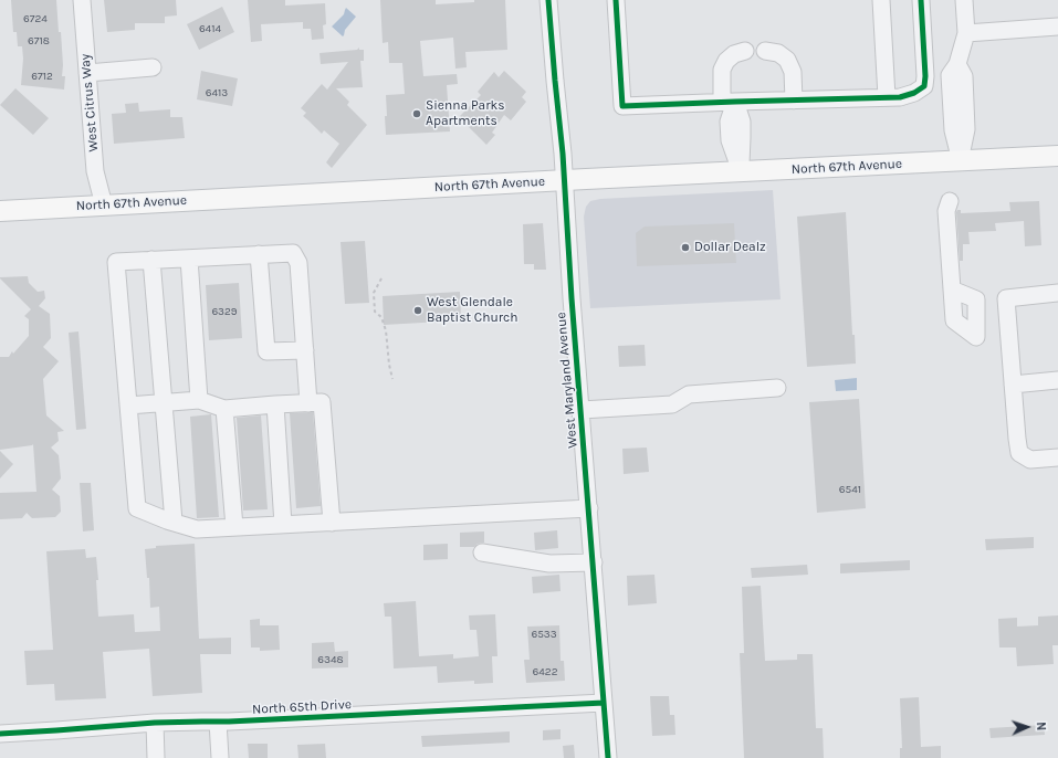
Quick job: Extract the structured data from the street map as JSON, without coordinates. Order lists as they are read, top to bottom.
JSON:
{
  "streets": {
    "main road": ["North 67th Avenue"],
    "street": ["West Citrus Way", "West Maryland Avenue", "North 65th Drive"]
  },
  "crossings": [
    ["West Citrus Way", "North 67th Avenue"],
    ["North 67th Avenue", "West Maryland Avenue"],
    ["West Maryland Avenue", "North 65th Drive"]
  ],
  "places": ["Sienna Parks Apartments", "Dollar Dealz", "West Glendale Baptist Church"],
  "house_numbers": [
    "6724",
    "6414",
    "6718",
    "6712",
    "6413",
    "6329",
    "6541",
    "6533",
    "6348",
    "6422"
  ],
  "north": "right"
}
